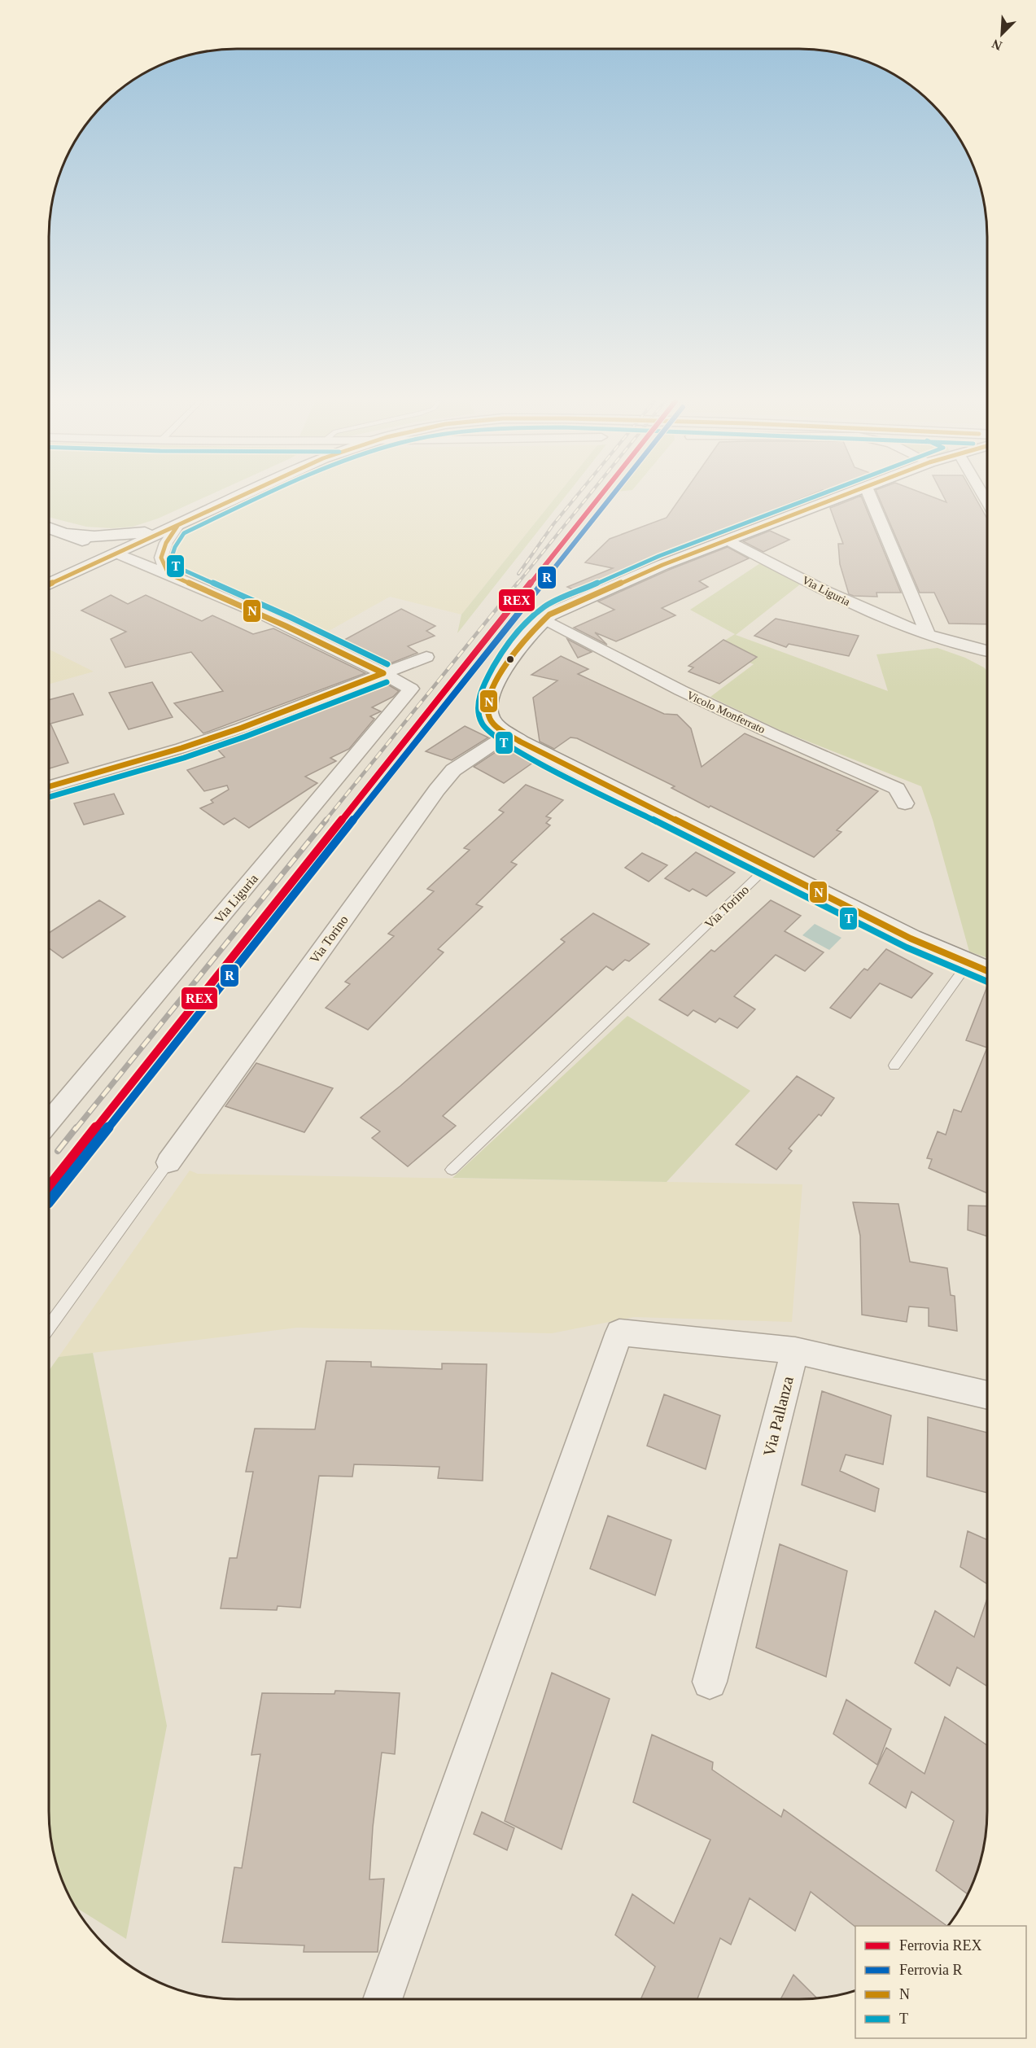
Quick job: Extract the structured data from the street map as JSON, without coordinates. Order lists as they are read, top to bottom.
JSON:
{
  "streets": {
    "street": [
      "Via Liguria",
      "Vicolo Monferrato",
      "Via Torino",
      "Via Pallanza"
    ]
  },
  "lines": [
    "rail line REX",
    "rail line R",
    "transit line N",
    "transit line T"
  ],
  "legend": [
    "Ferrovia REX",
    "Ferrovia R",
    "N",
    "T"
  ],
  "north": "bottom left"
}
